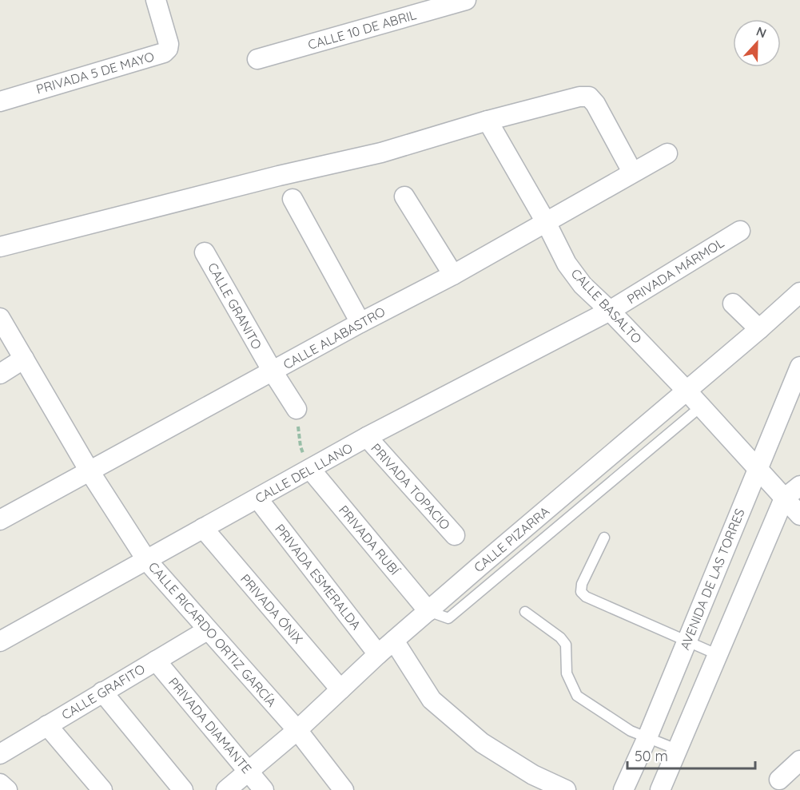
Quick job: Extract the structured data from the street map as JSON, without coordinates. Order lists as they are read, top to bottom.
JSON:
{
  "streets": {
    "street": [
      "CALLE 10 DE ABRIL",
      "PRIVADA 5 DE MAYO",
      "PRIVADA MÁRMOL",
      "CALLE GRANITO",
      "CALLE BASALTO",
      "CALLE ALABASTRO",
      "CALLE DEL LLANO",
      "PRIVADA TOPACIO",
      "CALLE PIZARRA",
      "PRIVADA RUBÍ",
      "PRIVADA ESMERALDA",
      "AVENIDA DE LAS TORRES",
      "PRIVADA ÓNIX",
      "CALLE RICARDO ORTIZ GARCÍA",
      "CALLE GRAFITO",
      "PRIVADA DIAMANTE"
    ]
  },
  "crossings": [
    ["PRIVADA MÁRMOL", "CALLE BASALTO"],
    ["PRIVADA MÁRMOL", "CALLE DEL LLANO"],
    ["CALLE GRANITO", "CALLE ALABASTRO"],
    ["CALLE BASALTO", "CALLE ALABASTRO"],
    ["CALLE BASALTO", "CALLE DEL LLANO"],
    ["CALLE BASALTO", "CALLE PIZARRA"],
    ["CALLE BASALTO", "AVENIDA DE LAS TORRES"],
    ["CALLE ALABASTRO", "CALLE RICARDO ORTIZ GARCÍA"],
    ["CALLE DEL LLANO", "PRIVADA TOPACIO"],
    ["CALLE DEL LLANO", "PRIVADA RUBÍ"],
    ["CALLE DEL LLANO", "PRIVADA ESMERALDA"],
    ["CALLE DEL LLANO", "PRIVADA ÓNIX"],
    ["CALLE DEL LLANO", "CALLE RICARDO ORTIZ GARCÍA"],
    ["CALLE PIZARRA", "PRIVADA RUBÍ"],
    ["CALLE PIZARRA", "PRIVADA ESMERALDA"],
    ["CALLE PIZARRA", "PRIVADA ÓNIX"],
    ["CALLE PIZARRA", "CALLE RICARDO ORTIZ GARCÍA"],
    ["CALLE PIZARRA", "PRIVADA DIAMANTE"],
    ["CALLE RICARDO ORTIZ GARCÍA", "CALLE GRAFITO"],
    ["CALLE GRAFITO", "PRIVADA DIAMANTE"]
  ],
  "scale_bar": "50 m",
  "north": "top"
}
